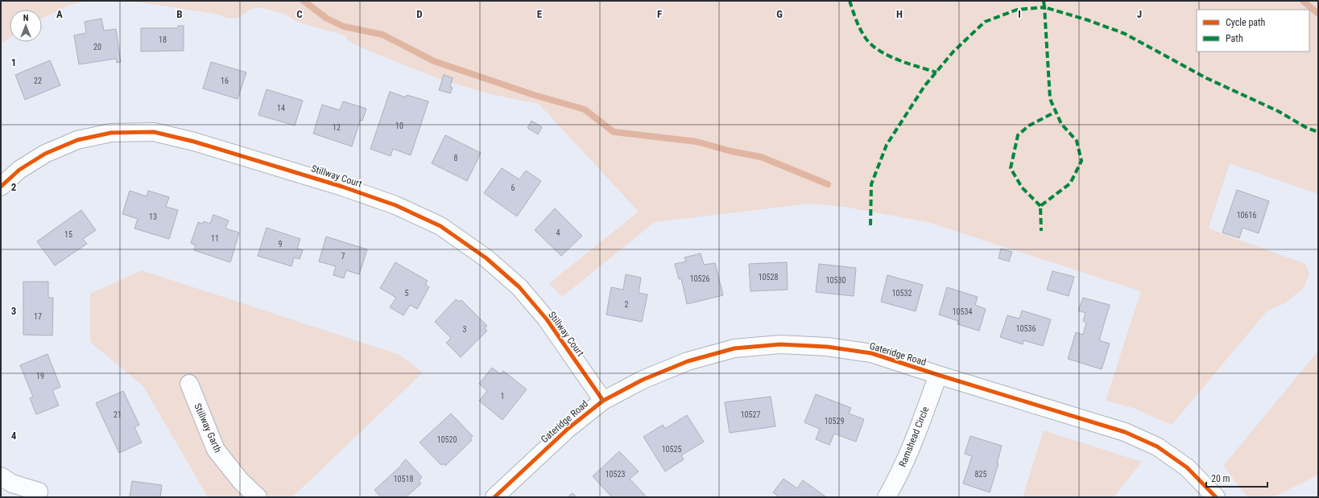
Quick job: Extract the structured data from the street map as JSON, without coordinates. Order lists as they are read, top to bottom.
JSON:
{
  "streets": {
    "street": [
      "Stillway Court",
      "Gateridge Road",
      "Stillway Garth",
      "Ramshead Circle"
    ]
  },
  "crossings": [
    ["Stillway Court", "Gateridge Road"],
    ["Gateridge Road", "Ramshead Circle"]
  ],
  "house_numbers": [
    "18",
    "20",
    "22",
    "16",
    "14",
    "10",
    "12",
    "8",
    "6",
    "10616",
    "13",
    "4",
    "15",
    "11",
    "9",
    "7",
    "10528",
    "10526",
    "10530",
    "5",
    "10532",
    "2",
    "10534",
    "17",
    "10536",
    "3",
    "19",
    "1",
    "21",
    "10527",
    "10529",
    "10520",
    "10525",
    "10523",
    "825",
    "10518"
  ],
  "legend": ["Cycle path", "Path"],
  "scale_bar": "20 m",
  "north": "top",
  "grid": {
    "columns": [
      "A",
      "B",
      "C",
      "D",
      "E",
      "F",
      "G",
      "H",
      "I",
      "J"
    ],
    "rows": [
      "1",
      "2",
      "3",
      "4"
    ]
  }
}
